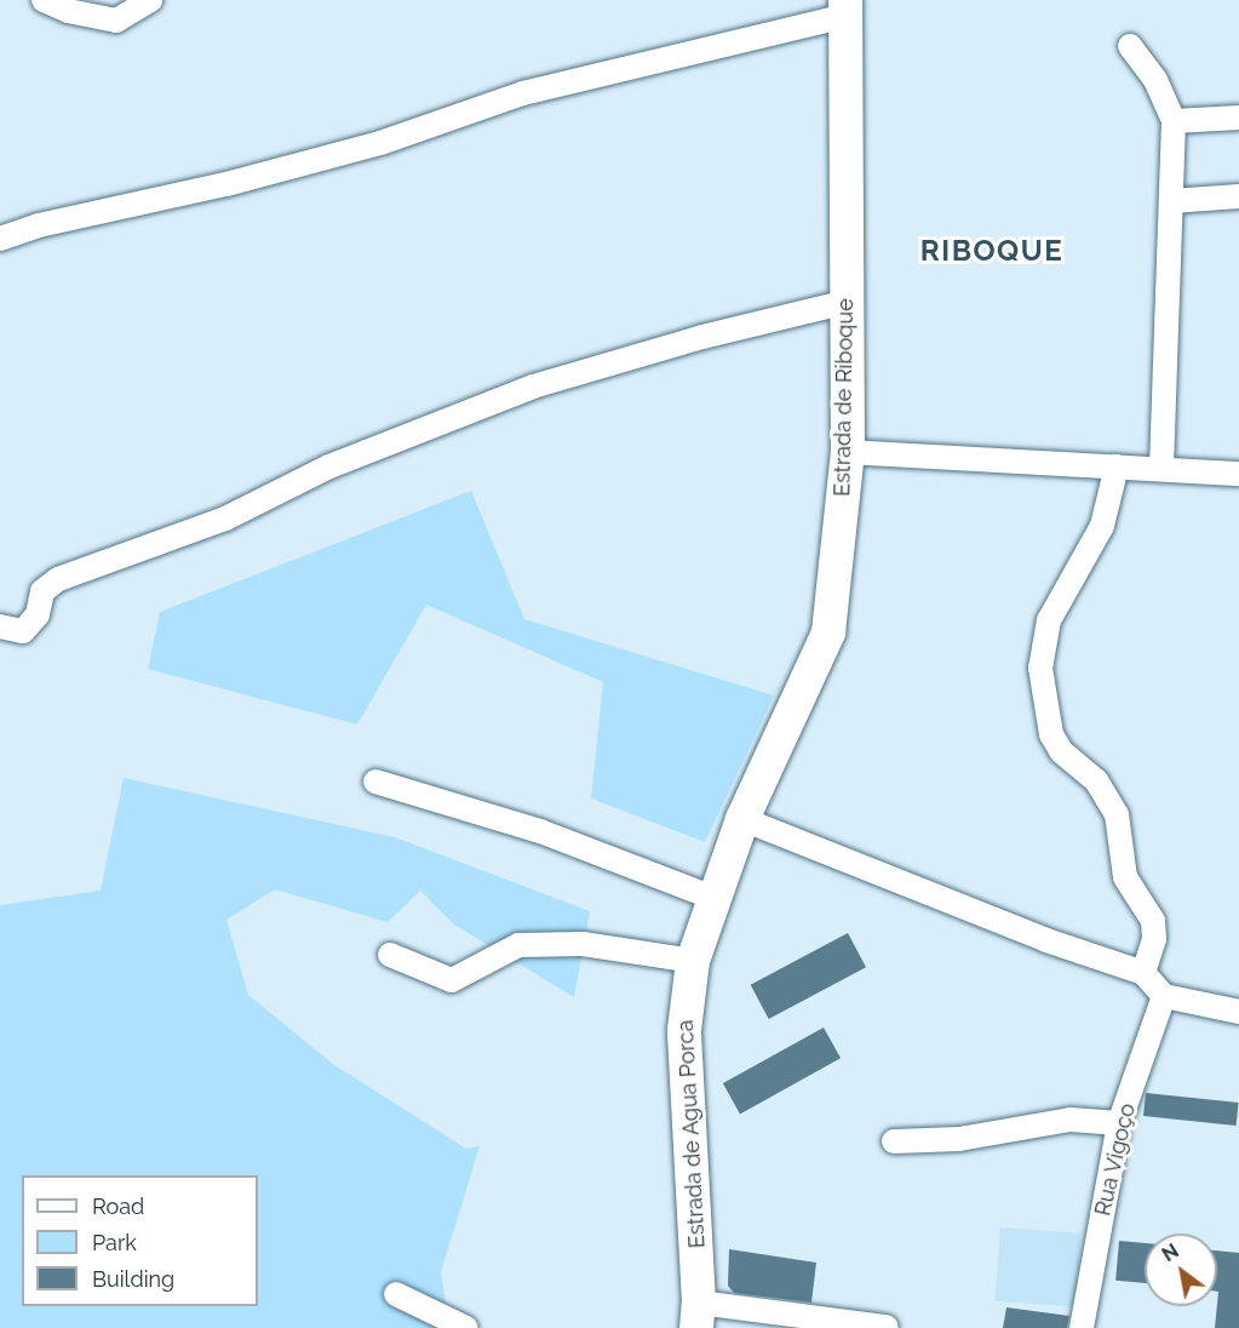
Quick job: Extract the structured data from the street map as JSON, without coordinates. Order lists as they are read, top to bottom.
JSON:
{
  "streets": {
    "main road": ["Estrada de Riboque", "Estrada de Agua Porca"],
    "street": ["Rua Vigoço"]
  },
  "crossings": [
    ["Estrada de Riboque", "Estrada de Agua Porca"]
  ],
  "districts": ["RIBOQUE"],
  "legend": ["Road", "Park", "Building"],
  "north": "top left"
}
